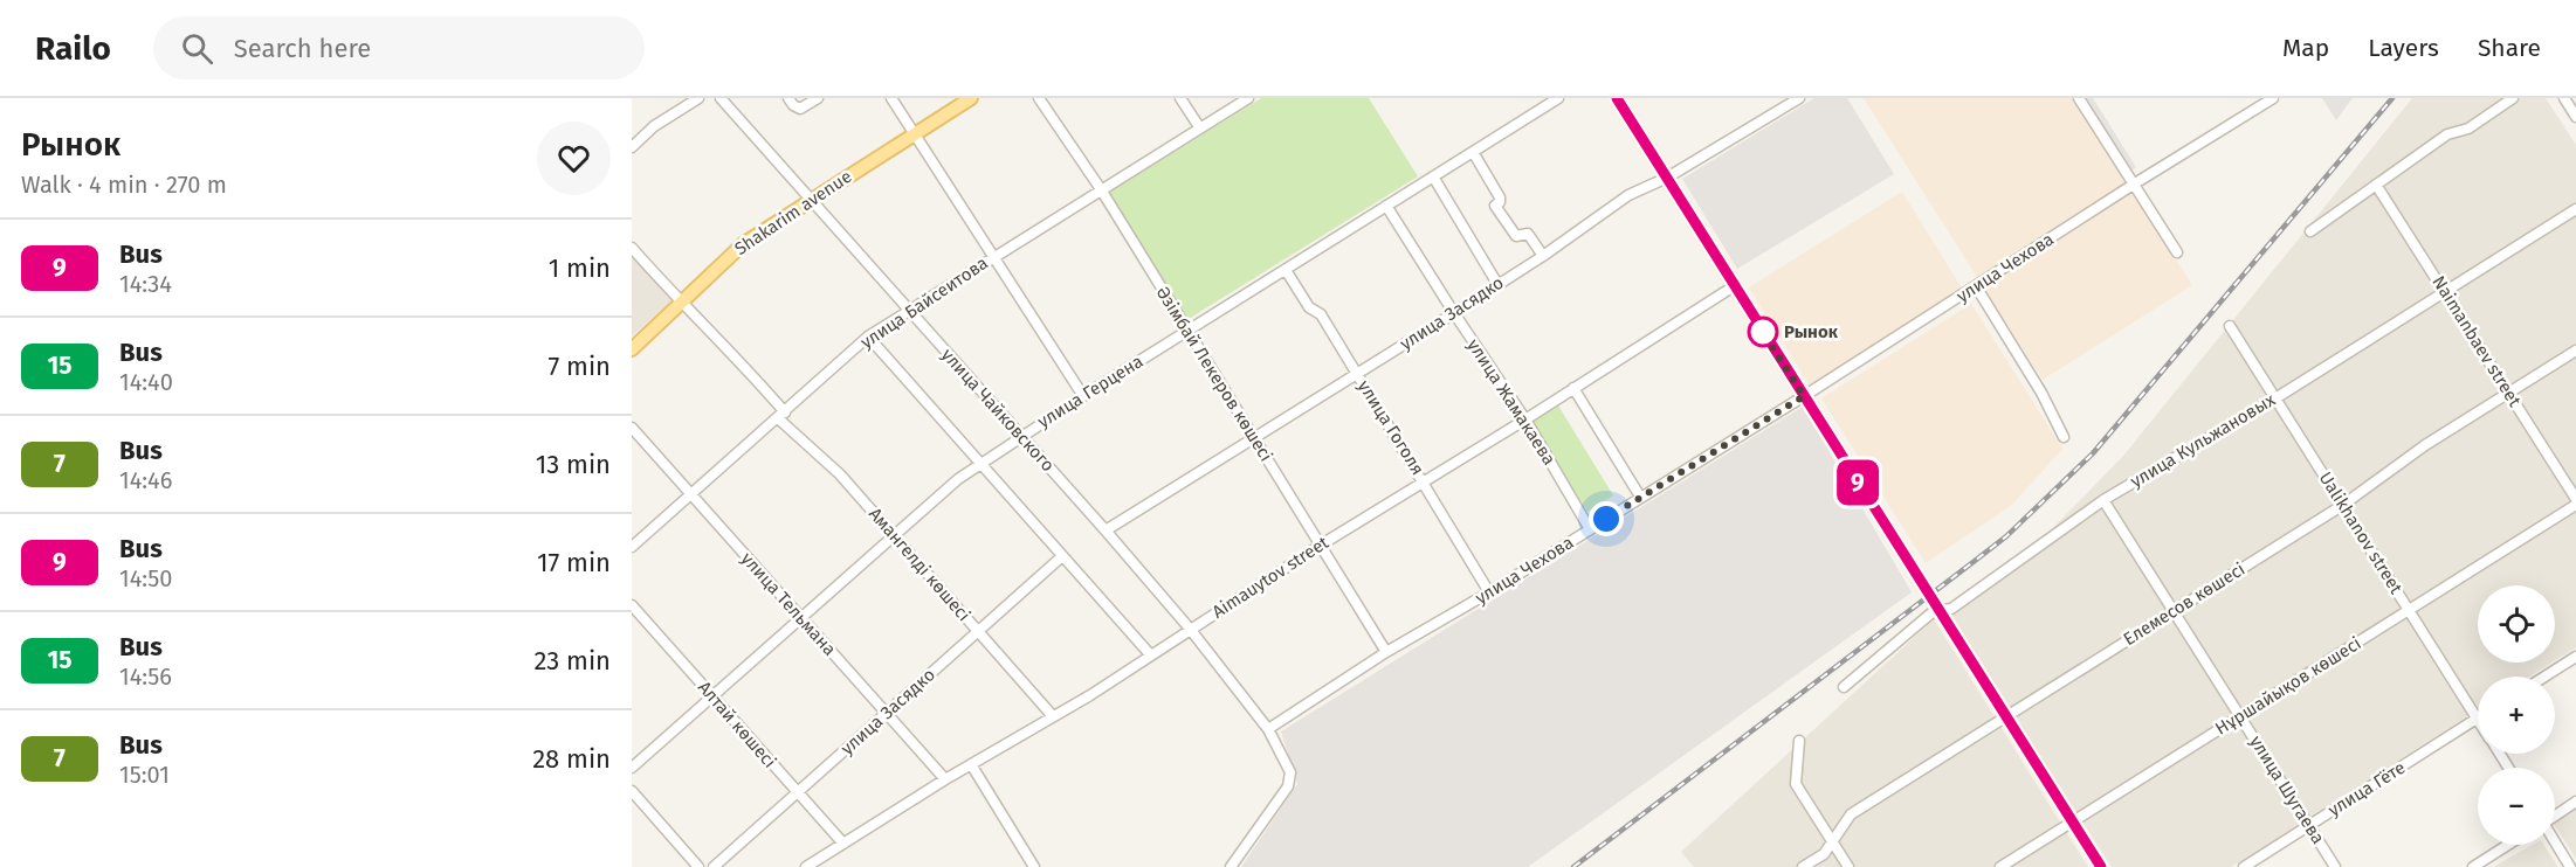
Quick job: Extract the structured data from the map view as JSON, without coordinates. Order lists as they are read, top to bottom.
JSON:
{
  "streets": {
    "main road": ["Shakarim avenue"],
    "street": [
      "улица Чехова",
      "улица Байсеитова",
      "улица Засядко",
      "Naimanbaev street",
      "Әзімбай Лекеров көшесі",
      "улица Герцена",
      "улица Жамакаева",
      "улица Чайковского",
      "улица Гоголя",
      "улица Кульжановых",
      "Ualikhanov street",
      "Амангелді көшесі",
      "Aimauytov street",
      "улица Тельмана",
      "Елемесов көшесі",
      "Нұршайықов көшесі",
      "Алтай көшесі",
      "улица Гёте",
      "улица Шугаева"
    ]
  },
  "crossings": [
    ["Shakarim avenue", "улица Чайковского"],
    ["Shakarim avenue", "Амангелді көшесі"],
    ["улица Чехова", "Әзімбай Лекеров көшесі"],
    ["улица Чехова", "улица Жамакаева"],
    ["улица Чехова", "улица Чайковского"],
    ["улица Чехова", "улица Гоголя"],
    ["улица Байсеитова", "Әзімбай Лекеров көшесі"],
    ["улица Байсеитова", "улица Чайковского"],
    ["улица Байсеитова", "Амангелді көшесі"],
    ["улица Байсеитова", "улица Тельмана"],
    ["улица Засядко", "Әзімбай Лекеров көшесі"],
    ["улица Засядко", "улица Жамакаева"],
    ["улица Засядко", "улица Чайковского"],
    ["улица Засядко", "улица Гоголя"],
    ["улица Засядко", "Амангелді көшесі"],
    ["улица Засядко", "улица Тельмана"],
    ["улица Засядко", "Алтай көшесі"],
    ["Naimanbaev street", "улица Кульжановых"],
    ["Naimanbaev street", "Елемесов көшесі"],
    ["Әзімбай Лекеров көшесі", "улица Герцена"],
    ["Әзімбай Лекеров көшесі", "Aimauytov street"],
    ["улица Герцена", "улица Жамакаева"],
    ["улица Герцена", "улица Чайковского"],
    ["улица Герцена", "улица Гоголя"],
    ["улица Герцена", "Амангелді көшесі"],
    ["улица Герцена", "улица Тельмана"],
    ["улица Герцена", "Алтай көшесі"],
    ["улица Жамакаева", "Aimauytov street"],
    ["улица Чайковского", "Aimauytov street"],
    ["улица Гоголя", "Aimauytov street"],
    ["улица Кульжановых", "Ualikhanov street"],
    ["улица Кульжановых", "улица Шугаева"],
    ["Ualikhanov street", "Елемесов көшесі"],
    ["Ualikhanov street", "Нұршайықов көшесі"],
    ["Ualikhanov street", "улица Гёте"],
    ["Амангелді көшесі", "Aimauytov street"],
    ["Aimauytov street", "улица Тельмана"],
    ["Aimauytov street", "Алтай көшесі"],
    ["Елемесов көшесі", "улица Шугаева"],
    ["Нұршайықов көшесі", "улица Шугаева"],
    ["улица Гёте", "улица Шугаева"]
  ],
  "places": ["Рынок"],
  "lines": ["bus line 9"],
  "page": {
    "header": "Railo",
    "search": "Search here",
    "nav": ["Map", "Layers", "Share"],
    "heading": ["Рынок", "Walk · 4 min · 270 m"],
    "on_map": "9",
    "list": [
      {
        "mark": "9",
        "name": "Bus",
        "note": "14:34",
        "value": "1 min"
      },
      {
        "mark": "15",
        "name": "Bus",
        "note": "14:40",
        "value": "7 min"
      },
      {
        "mark": "7",
        "name": "Bus",
        "note": "14:46",
        "value": "13 min"
      },
      {
        "mark": "9",
        "name": "Bus",
        "note": "14:50",
        "value": "17 min"
      },
      {
        "mark": "15",
        "name": "Bus",
        "note": "14:56",
        "value": "23 min"
      },
      {
        "mark": "7",
        "name": "Bus",
        "note": "15:01",
        "value": "28 min"
      }
    ],
    "map_buttons": ["+", "−"]
  }
}
